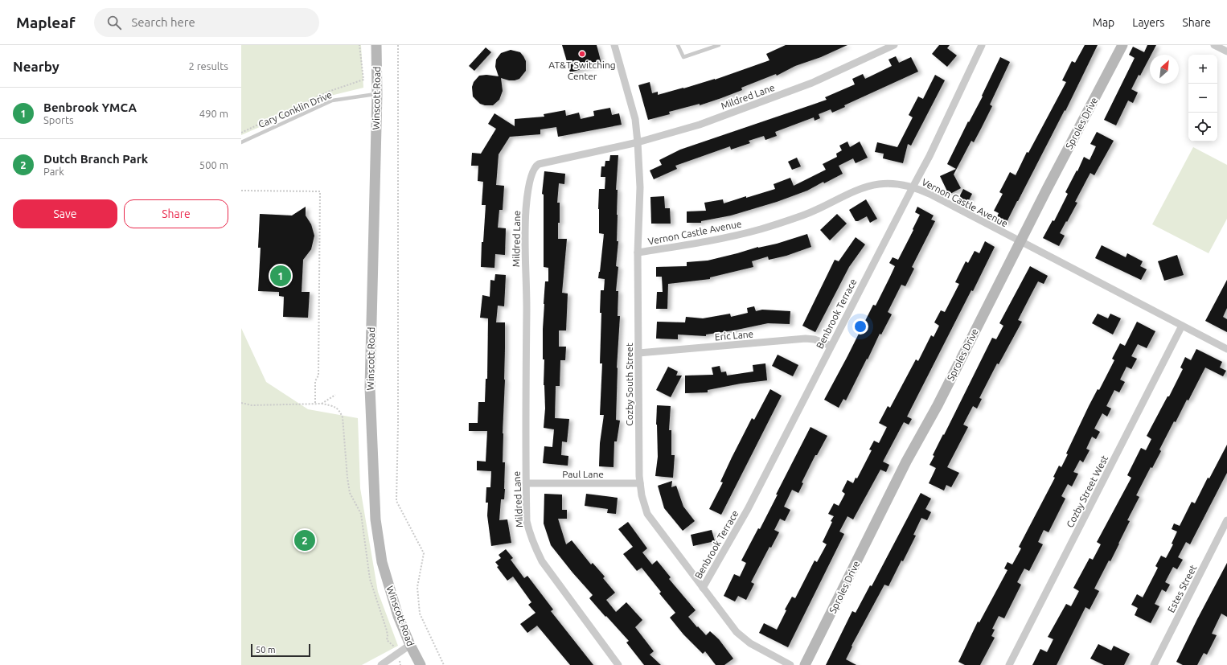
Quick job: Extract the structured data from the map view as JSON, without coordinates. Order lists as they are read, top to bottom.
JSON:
{
  "streets": {
    "street": [
      "Mildred Lane",
      "Winscott Road",
      "Sproles Drive",
      "Vernon Castle Avenue",
      "Benbrook Terrace",
      "Eric Lane",
      "Cozby South Street",
      "Paul Lane",
      "Cozby Street West",
      "Estes Street"
    ],
    "lane": ["Cary Conklin Drive"]
  },
  "crossings": [
    ["Mildred Lane", "Cozby South Street"],
    ["Mildred Lane", "Paul Lane"],
    ["Winscott Road", "Cary Conklin Drive"],
    ["Sproles Drive", "Vernon Castle Avenue"],
    ["Vernon Castle Avenue", "Benbrook Terrace"],
    ["Vernon Castle Avenue", "Cozby South Street"],
    ["Vernon Castle Avenue", "Cozby Street West"],
    ["Benbrook Terrace", "Eric Lane"],
    ["Benbrook Terrace", "Cozby South Street"],
    ["Eric Lane", "Cozby South Street"],
    ["Cozby South Street", "Paul Lane"]
  ],
  "places": ["AT&T Switching Center"],
  "scale_bar": "50 m",
  "north": "top right",
  "page": {
    "header": "Mapleaf",
    "search": "Search here",
    "nav": ["Map", "Layers", "Share"],
    "heading": ["Nearby", "2 results"],
    "map_buttons": ["+", "−"],
    "list": [
      {
        "mark": "1",
        "name": "Benbrook YMCA",
        "note": "Sports",
        "value": "490 m"
      },
      {
        "mark": "2",
        "name": "Dutch Branch Park",
        "note": "Park",
        "value": "500 m"
      }
    ],
    "buttons": ["Save", "Share"],
    "pins": ["1", "2"],
    "scale": "50 m"
  }
}
